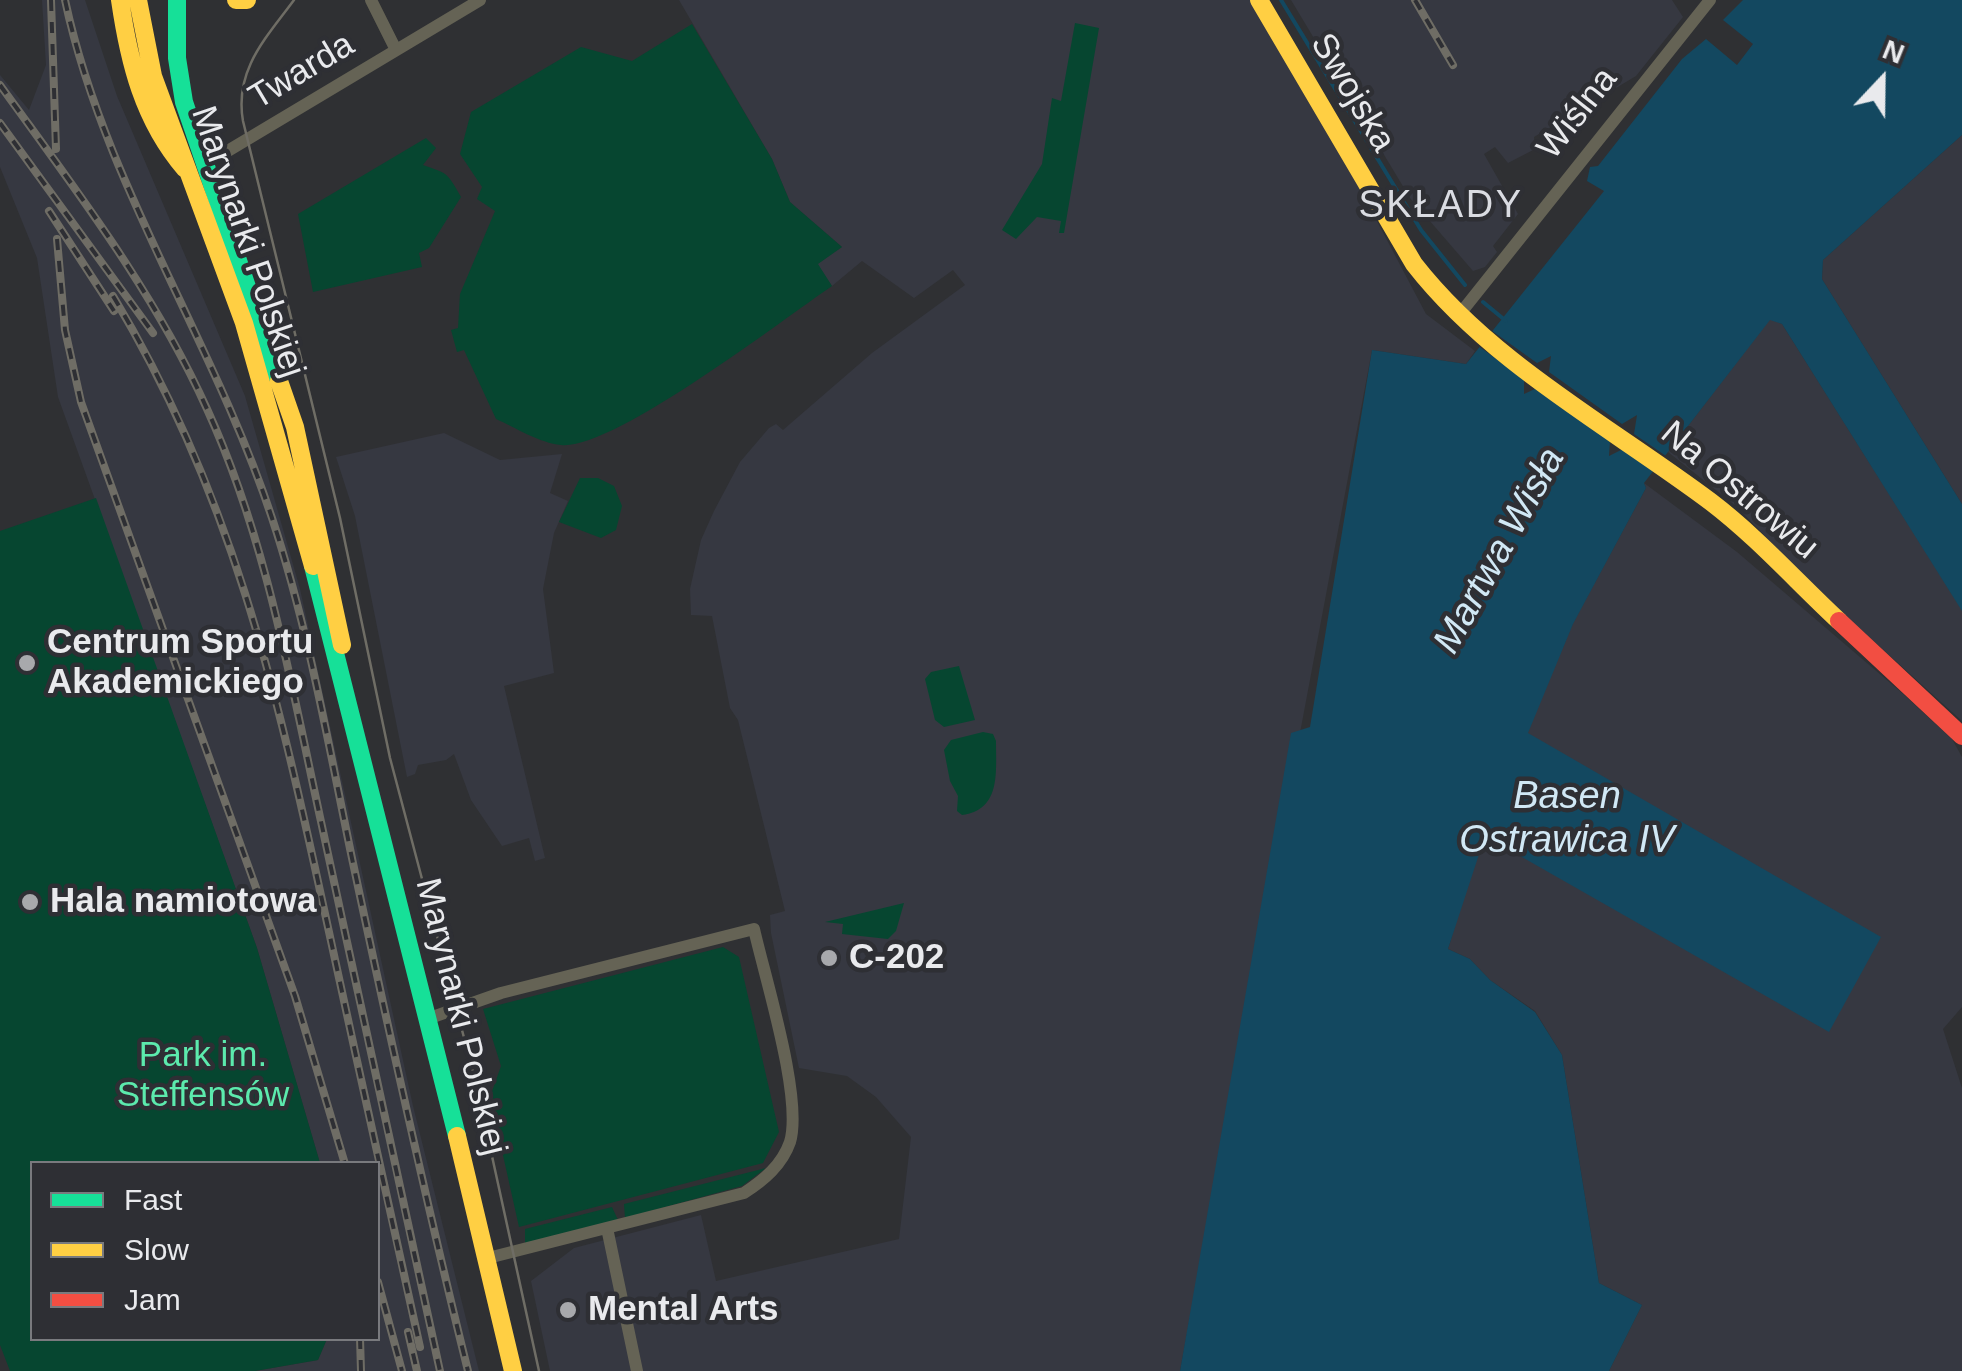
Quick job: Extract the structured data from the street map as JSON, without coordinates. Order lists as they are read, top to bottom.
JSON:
{
  "streets": {
    "main road": ["Swojska", "Marynarki Polskiej", "Na Ostrowiu"],
    "street": ["Twarda", "Wiślna"]
  },
  "crossings": [
    ["Twarda", "Marynarki Polskiej"],
    ["Swojska", "Wiślna"],
    ["Swojska", "Na Ostrowiu"],
    ["Wiślna", "Na Ostrowiu"]
  ],
  "districts": ["SKŁADY"],
  "water": ["Martwa Wisła", "Basen Ostrawica IV"],
  "parks": ["Park im. Steffensów"],
  "places": [
    "Centrum Sportu Akademickiego",
    "Hala namiotowa",
    "C-202",
    "Mental Arts"
  ],
  "legend": ["Fast", "Slow", "Jam"],
  "north": "top"
}
